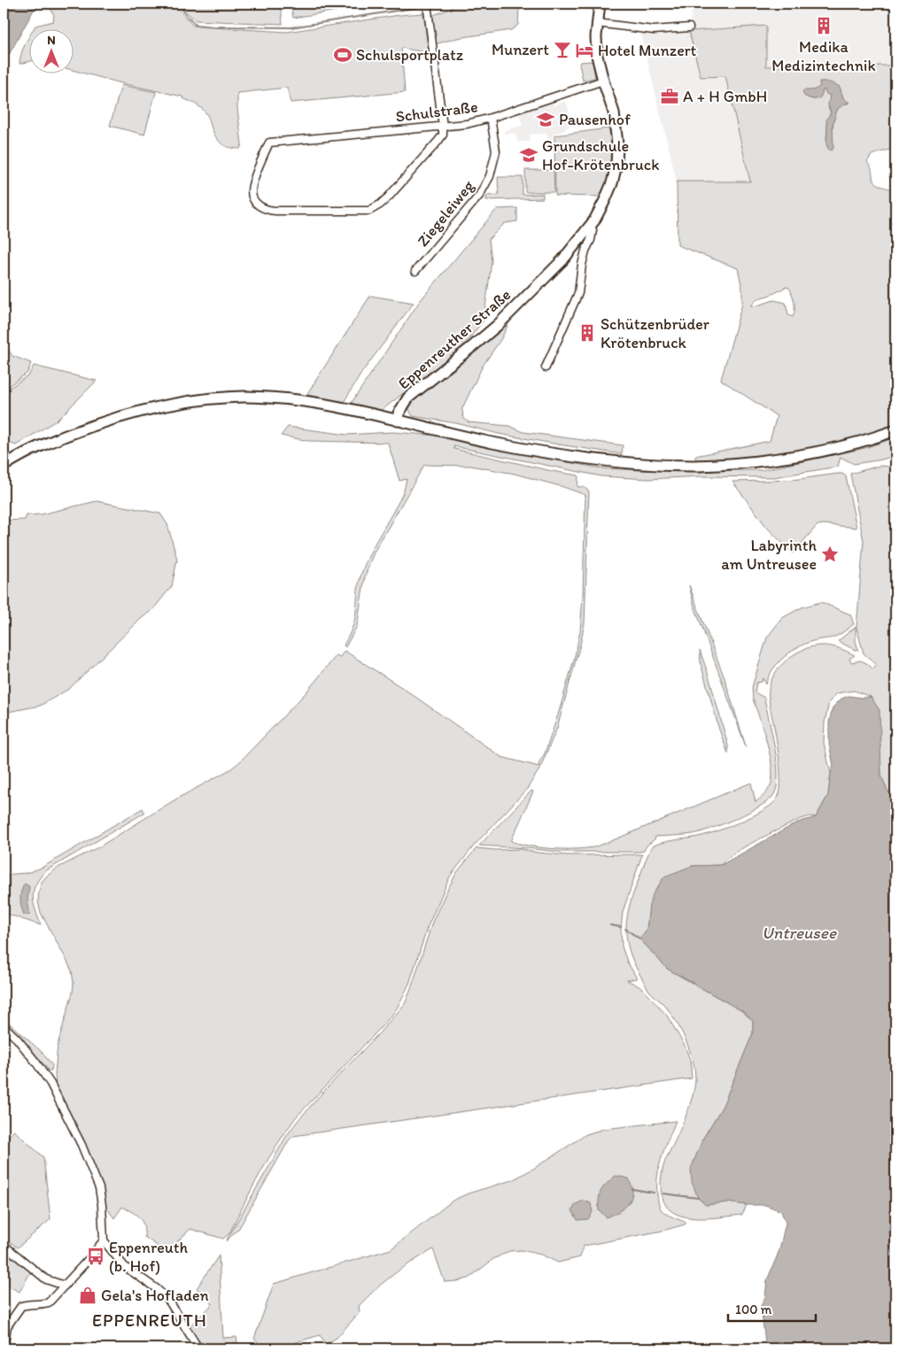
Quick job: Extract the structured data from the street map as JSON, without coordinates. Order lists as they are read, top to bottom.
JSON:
{
  "streets": {
    "main road": ["Eppenreuther Straße"],
    "street": ["Schulstraße", "Ziegeleiweg"]
  },
  "crossings": [
    ["Schulstraße", "Ziegeleiweg"],
    ["Schulstraße", "Eppenreuther Straße"]
  ],
  "districts": ["EPPENREUTH"],
  "water": ["Untreusee"],
  "places": {
    "building": ["Medika Medizintechnik", "Schützenbrüder Krötenbruck"],
    "bar": ["Munzert"],
    "hotel": ["Hotel Munzert"],
    "sports": ["Schulsportplatz"],
    "office": ["A + H GmbH"],
    "school or university": ["Pausenhof", "Grundschule Hof-Krötenbruck"],
    "place": ["Labyrinth am Untreusee"],
    "bus stop": ["Eppenreuth (b. Hof)"],
    "shop": ["Gela's Hofladen"]
  },
  "scale_bar": "100 m",
  "north": "top"
}
